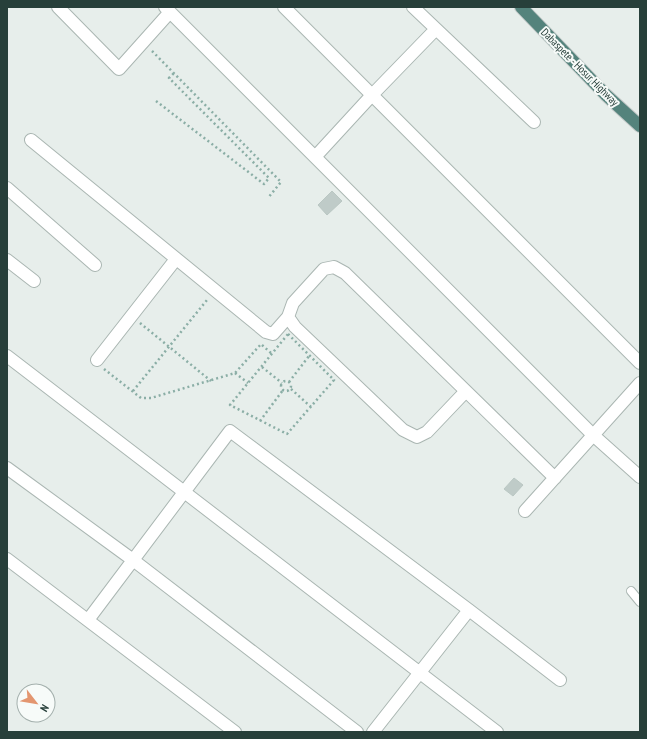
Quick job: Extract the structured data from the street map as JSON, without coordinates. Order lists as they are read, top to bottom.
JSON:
{
  "streets": {
    "highway": ["Dabaspete - Hosur Highway"]
  },
  "north": "bottom right"
}
